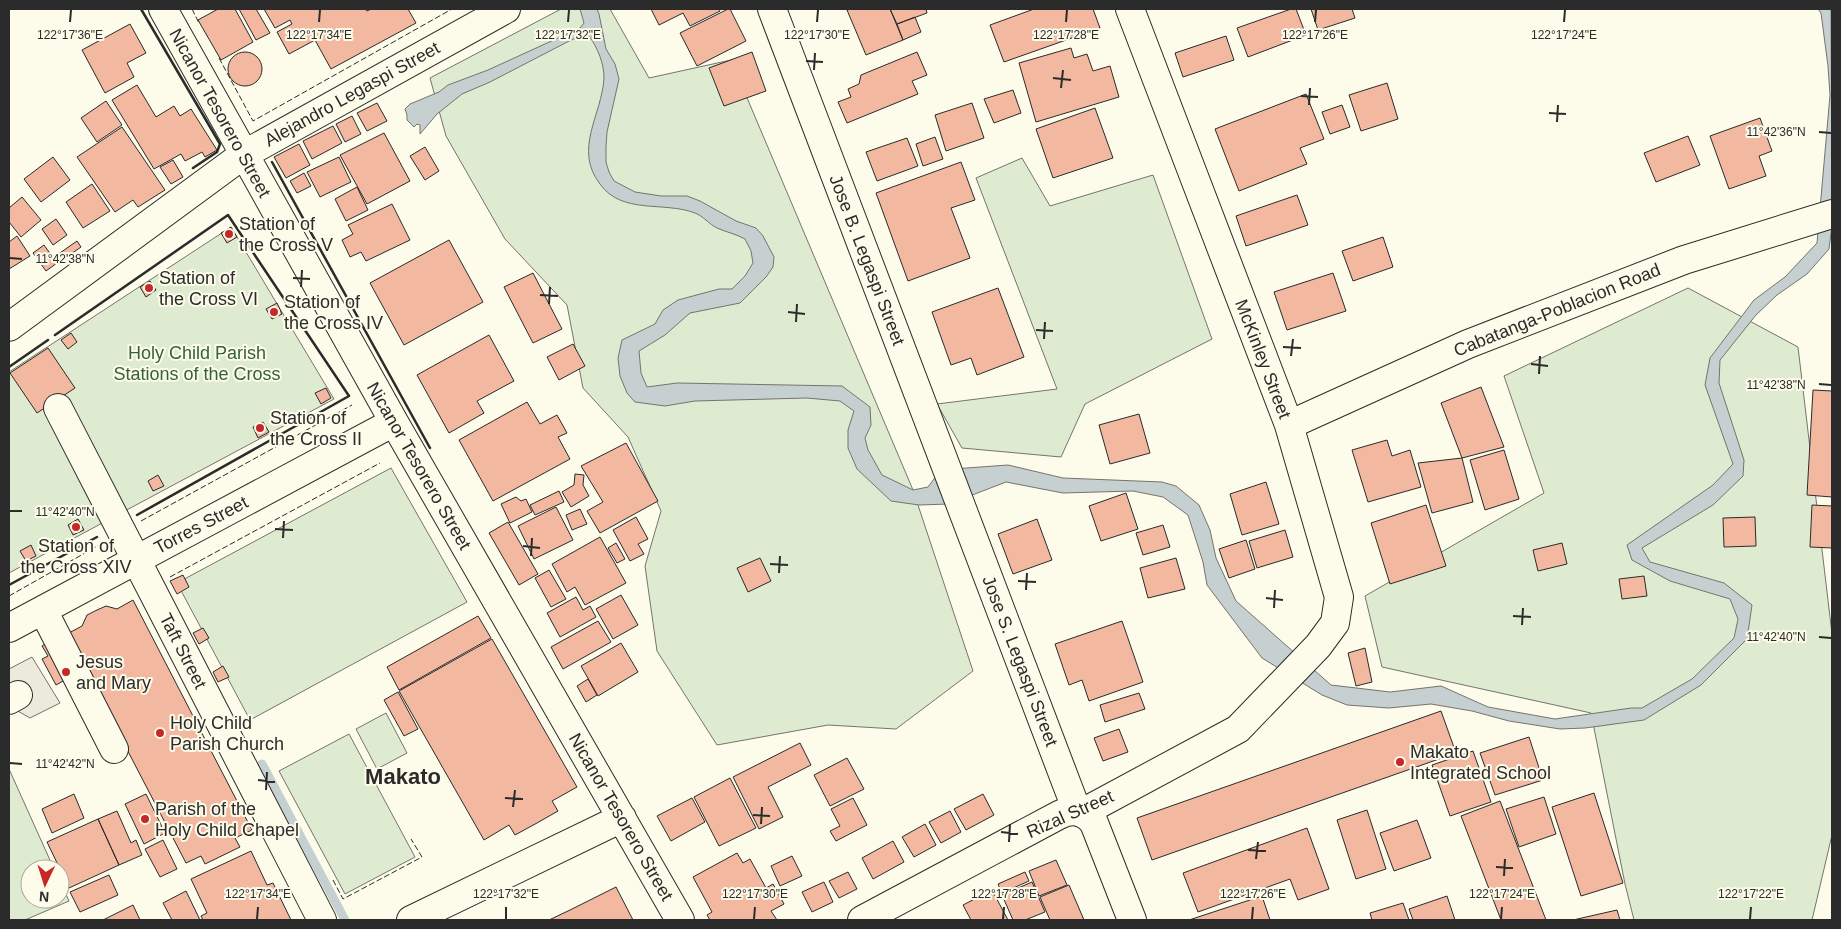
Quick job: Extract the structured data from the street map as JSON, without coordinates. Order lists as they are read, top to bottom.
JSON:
{
  "streets": {
    "street": [
      "Alejandro Legaspi Street",
      "Nicanor Tesorero Street",
      "Jose B. Legaspi Street",
      "Cabatanga-Poblacion Road",
      "McKinley Street",
      "Torres Street",
      "Taft Street",
      "Jose S. Legaspi Street",
      "Rizal Street"
    ]
  },
  "crossings": [
    ["Alejandro Legaspi Street", "Nicanor Tesorero Street"],
    ["Nicanor Tesorero Street", "Torres Street"],
    ["Jose B. Legaspi Street", "Jose S. Legaspi Street"],
    ["Cabatanga-Poblacion Road", "McKinley Street"],
    ["McKinley Street", "Rizal Street"],
    ["Torres Street", "Taft Street"],
    ["Jose S. Legaspi Street", "Rizal Street"]
  ],
  "districts": ["Makato"],
  "parks": ["Holy Child Parish Stations of the Cross"],
  "places": [
    "Station of the Cross V",
    "Station of the Cross VI",
    "Station of the Cross IV",
    "Station of the Cross II",
    "Station of the Cross XIV",
    "Jesus and Mary",
    "Holy Child Parish Church",
    "Makato Integrated School",
    "Parish of the Holy Child Chapel"
  ],
  "north": "bottom",
  "coordinates": [
    "122°17'36\"E",
    "122°17'34\"E",
    "122°17'32\"E",
    "122°17'30\"E",
    "122°17'28\"E",
    "122°17'26\"E",
    "122°17'24\"E",
    "11°42'36\"N",
    "11°42'38\"N",
    "11°42'40\"N",
    "11°42'42\"N",
    "122°17'22\"E"
  ]
}
